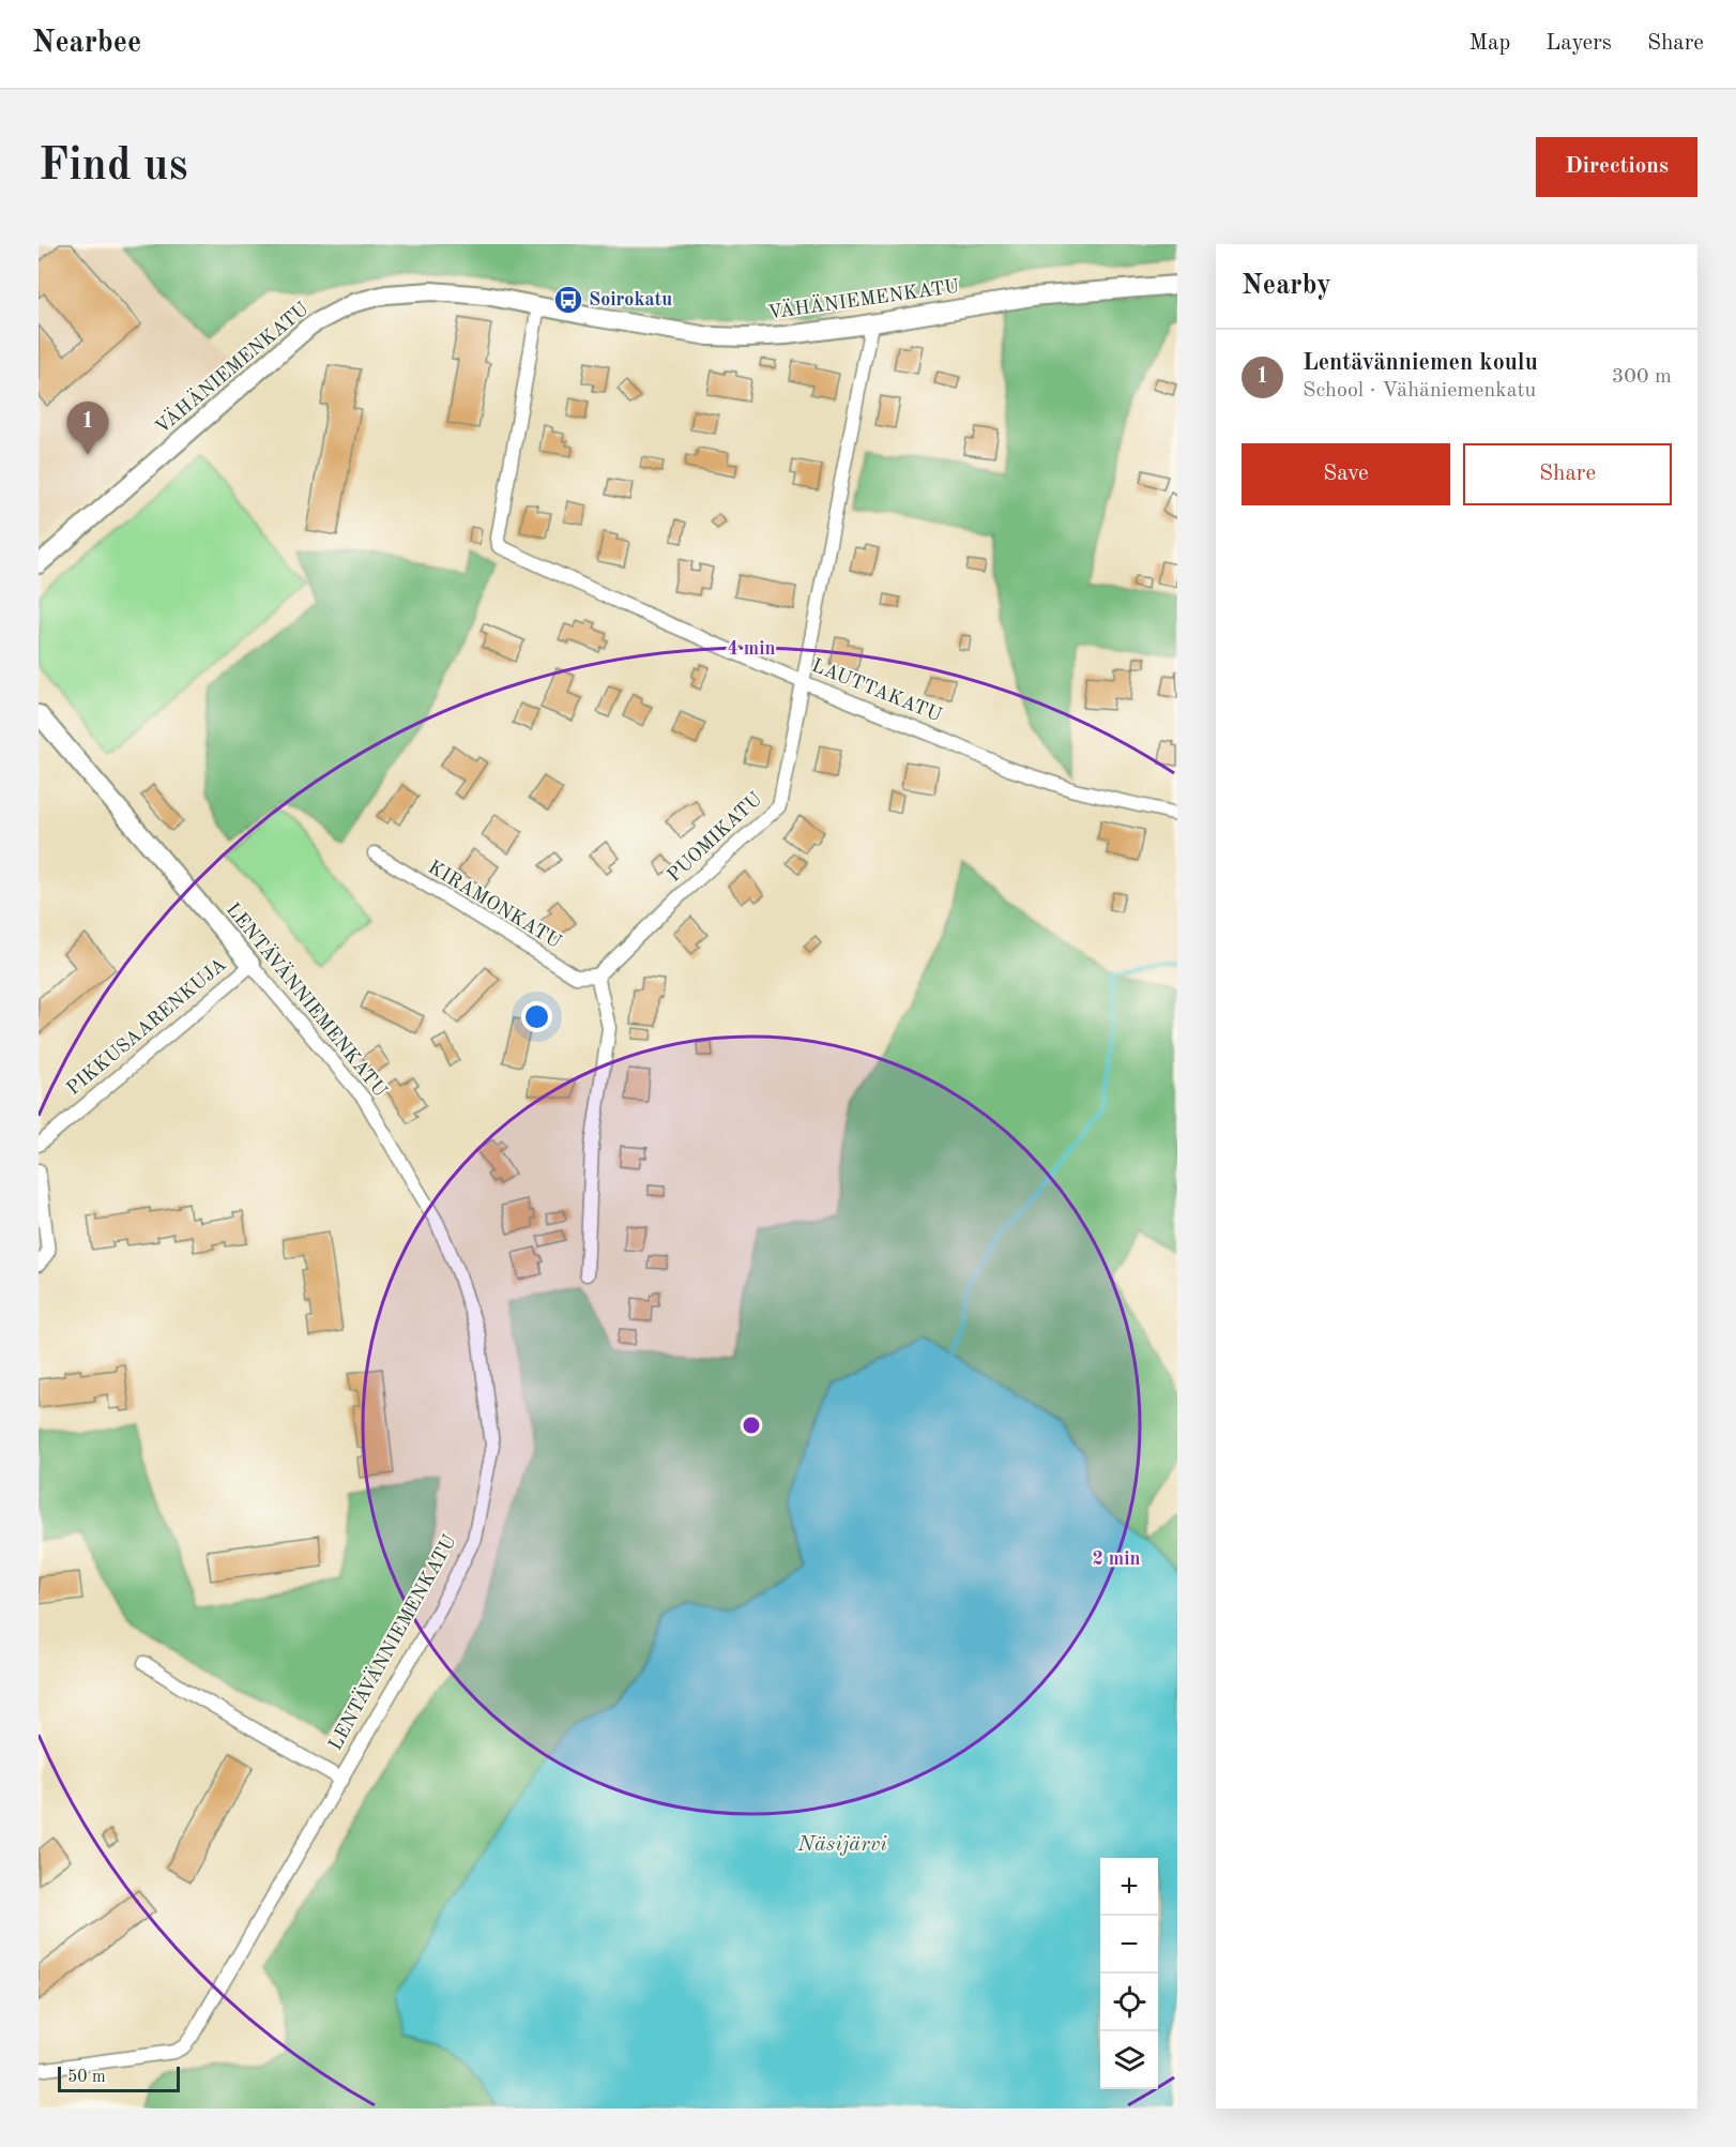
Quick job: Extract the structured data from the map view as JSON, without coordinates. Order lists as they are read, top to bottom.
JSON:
{
  "streets": {
    "street": [
      "VÄHÄNIEMENKATU",
      "LAUTTAKATU",
      "PUOMIKATU",
      "KIRAMONKATU",
      "LENTÄVÄNNIEMENKATU",
      "PIKKUSAARENKUJA"
    ]
  },
  "crossings": [
    ["VÄHÄNIEMENKATU", "LAUTTAKATU"],
    ["VÄHÄNIEMENKATU", "PUOMIKATU"],
    ["LAUTTAKATU", "PUOMIKATU"],
    ["PUOMIKATU", "KIRAMONKATU"],
    ["LENTÄVÄNNIEMENKATU", "PIKKUSAARENKUJA"]
  ],
  "water": ["Näsijärvi"],
  "places": {
    "bus stop": ["Soirokatu"]
  },
  "scale_bar": "50 m",
  "page": {
    "header": "Nearbee",
    "nav": ["Map", "Layers", "Share"],
    "buttons": [
      "Directions",
      ["Save", "Share"]
    ],
    "title": "Find us",
    "heading": "Nearby",
    "list": [
      {
        "mark": "1",
        "name": "Lentävänniemen koulu",
        "note": "School · Vähäniemenkatu",
        "value": "300 m"
      }
    ],
    "pins": "1",
    "map_buttons": ["+", "−"],
    "scale": "50 m"
  },
  "rings": ["4 min", "2 min"]
}
